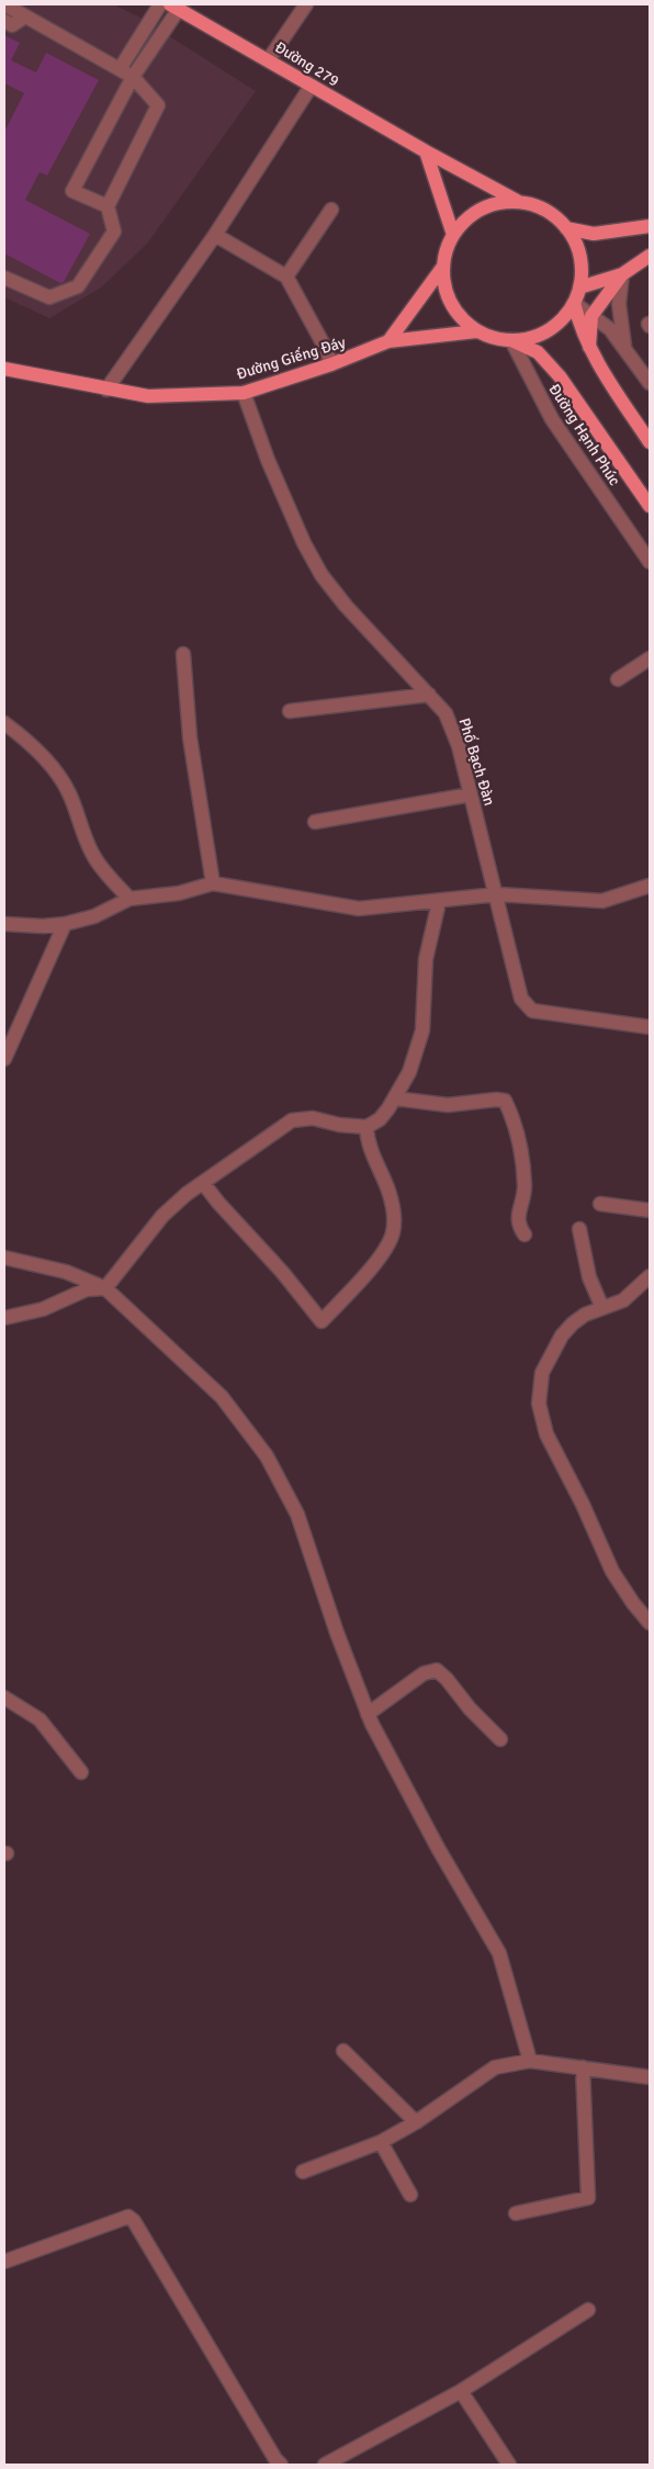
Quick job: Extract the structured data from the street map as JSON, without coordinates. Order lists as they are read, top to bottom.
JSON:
{
  "streets": {
    "main road": ["Đường 279", "Đường Giếng Đáy", "Đường Hạnh Phúc"],
    "street": ["Phố Bạch Đàn"]
  },
  "crossings": [
    ["Đường 279", "Đường Giếng Đáy"],
    ["Đường 279", "Đường Hạnh Phúc"],
    ["Đường Giếng Đáy", "Đường Hạnh Phúc"],
    ["Đường Giếng Đáy", "Phố Bạch Đàn"]
  ]
}
